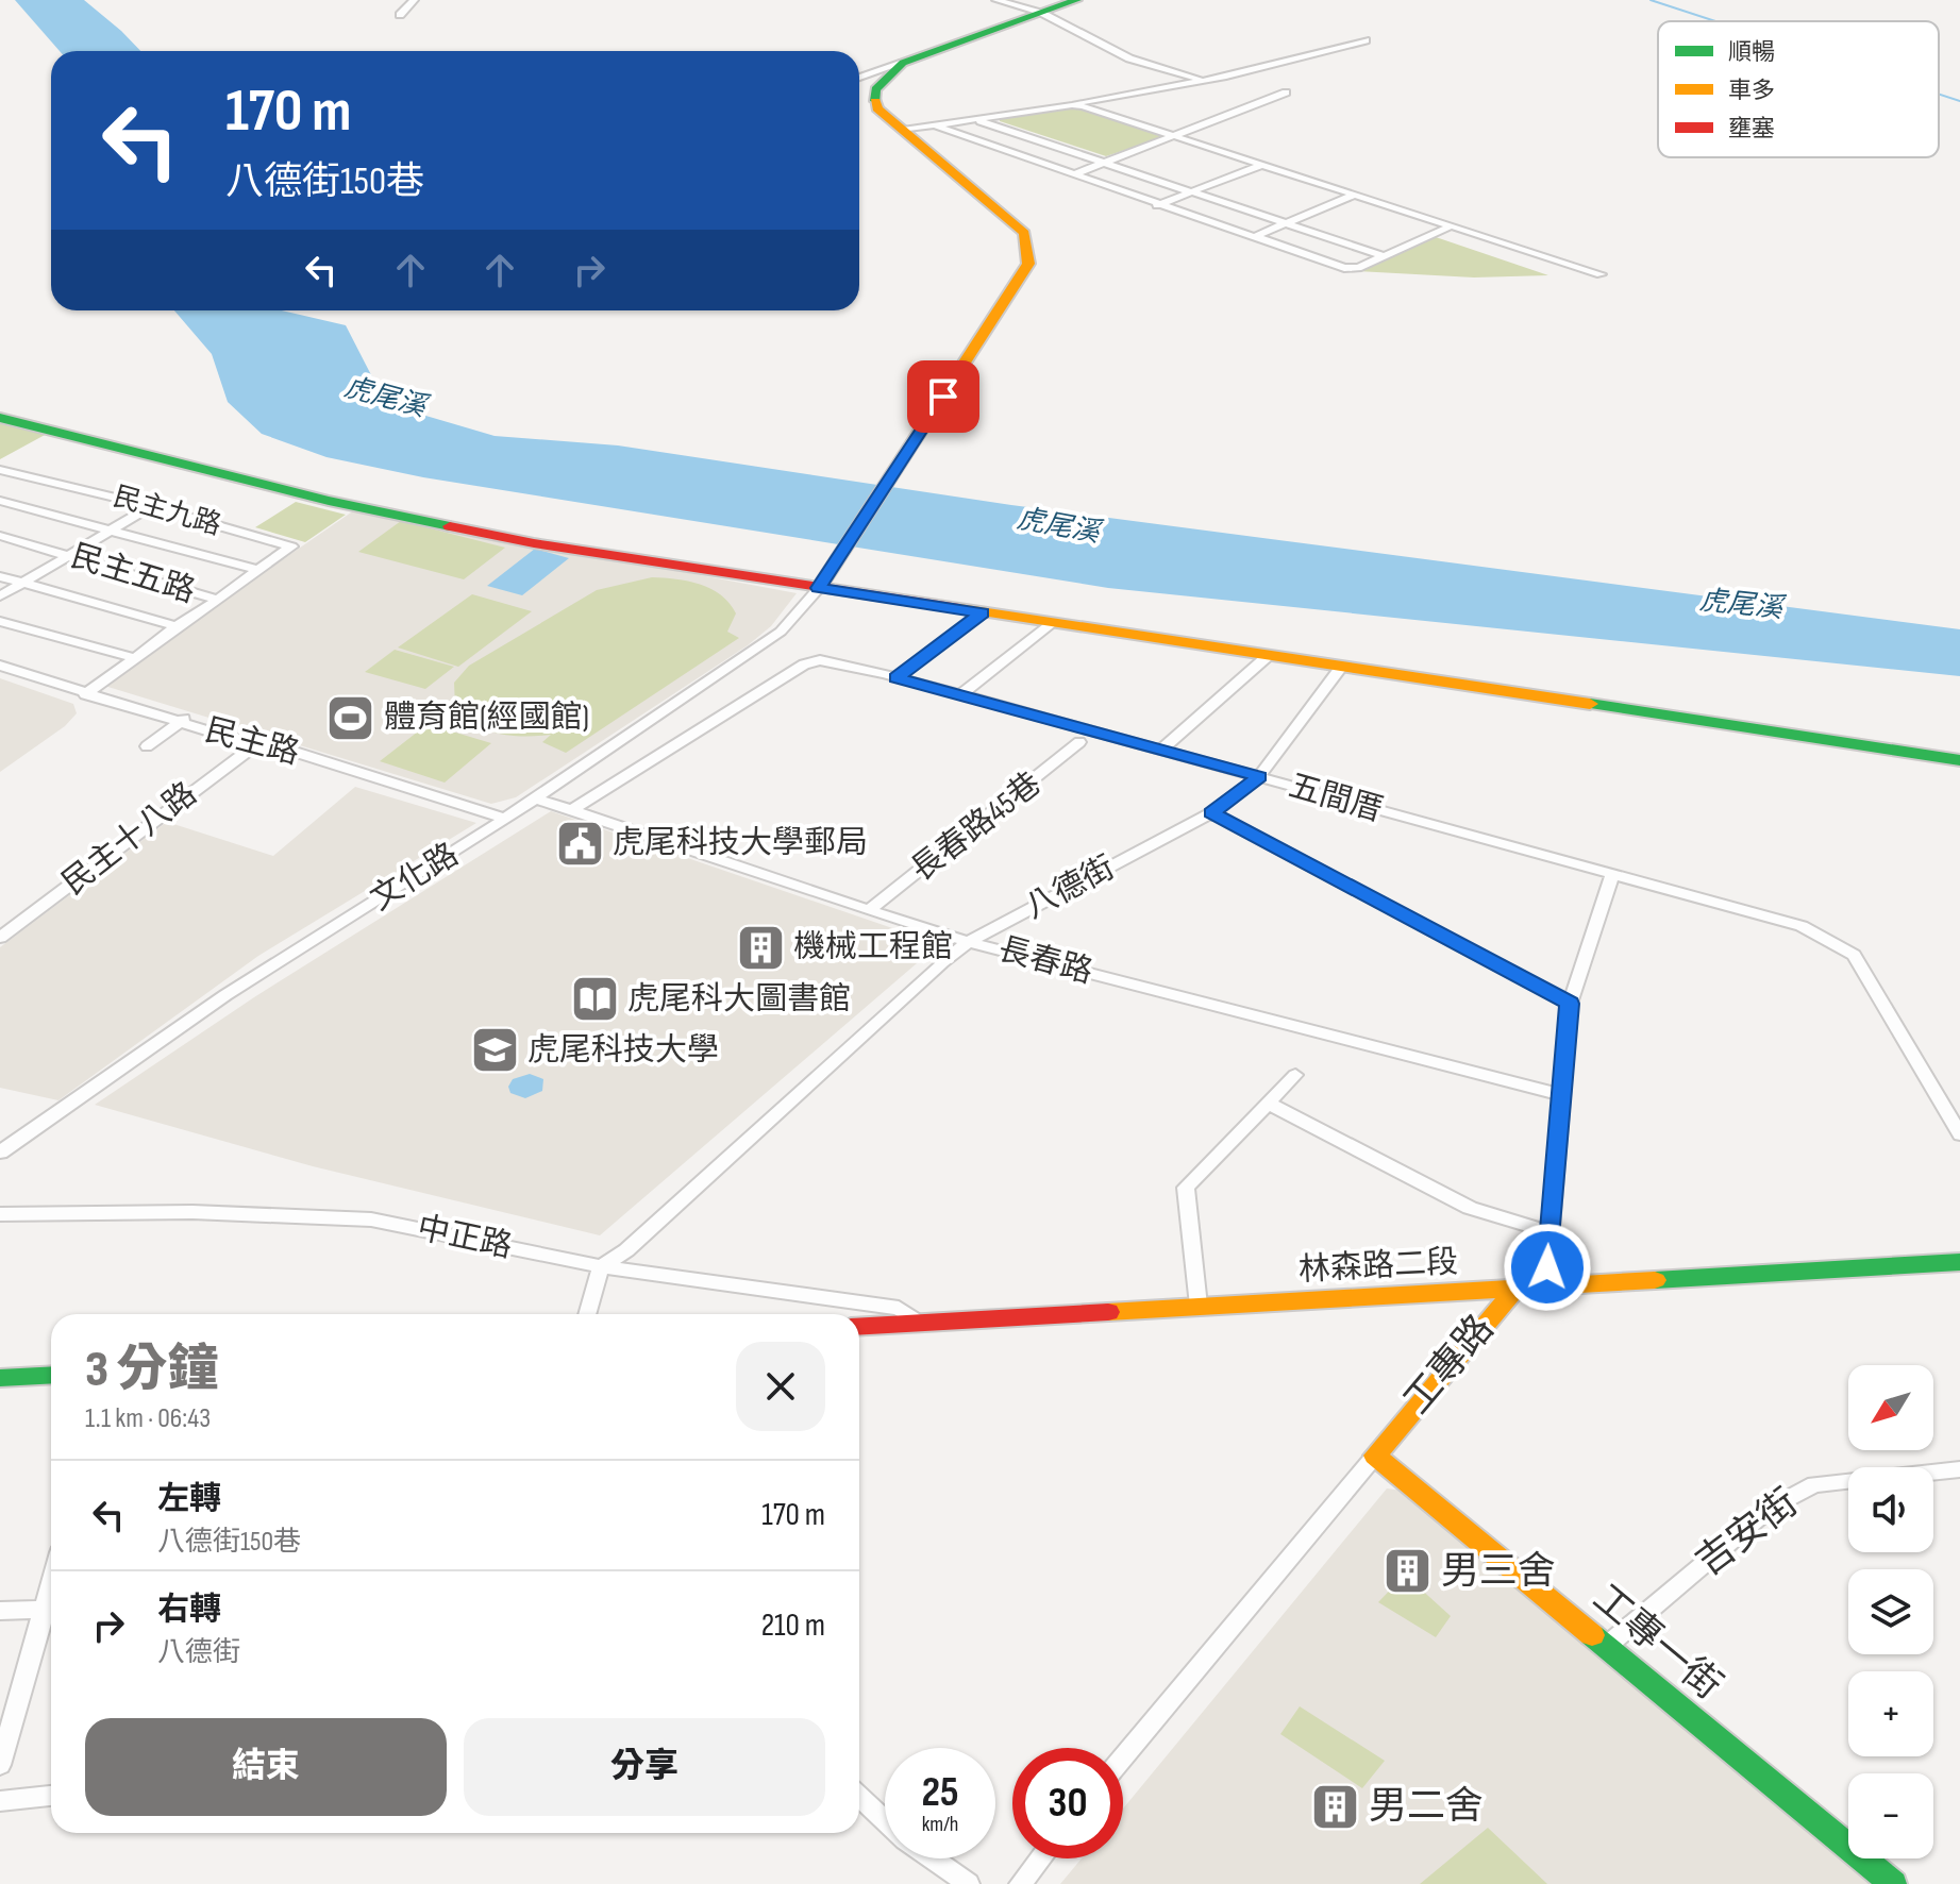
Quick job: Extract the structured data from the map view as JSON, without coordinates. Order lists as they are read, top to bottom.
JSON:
{
  "streets": {
    "street": [
      "民主九路",
      "民主五路",
      "民主路",
      "五間厝",
      "長春路45巷",
      "民主十八路",
      "文化路",
      "八德街",
      "長春路",
      "中正路",
      "林森路二段",
      "工專路",
      "吉安街",
      "工專一街"
    ]
  },
  "crossings": [
    ["民主五路", "民主路"],
    ["民主路", "民主十八路"],
    ["民主路", "文化路"],
    ["五間厝", "八德街"],
    ["五間厝", "工專路"],
    ["長春路45巷", "長春路"],
    ["文化路", "長春路"],
    ["八德街", "長春路"],
    ["八德街", "中正路"],
    ["長春路", "工專路"],
    ["中正路", "林森路二段"],
    ["林森路二段", "工專路"],
    ["工專路", "工專一街"],
    ["吉安街", "工專一街"]
  ],
  "water": ["虎尾溪"],
  "places": {
    "sports": ["體育館(經國館)"],
    "public building": ["虎尾科技大學郵局"],
    "building": ["機械工程館", "男三舍", "男二舍"],
    "library": ["虎尾科大圖書館"],
    "school or university": ["虎尾科技大學"]
  },
  "legend": ["順暢", "車多", "壅塞"],
  "north": "bottom left",
  "page": {
    "turn": ["170 m", "八德街150巷"],
    "heading": ["3 分鐘", "1.1 km · 06:43"],
    "map_buttons": ["+", "−"],
    "list": [
      {
        "name": "左轉",
        "note": "八德街150巷",
        "value": "170 m"
      },
      {
        "name": "右轉",
        "note": "八德街",
        "value": "210 m"
      }
    ],
    "buttons": ["結束", "分享"],
    "speed": "25 km/h",
    "limit": "30"
  }
}
